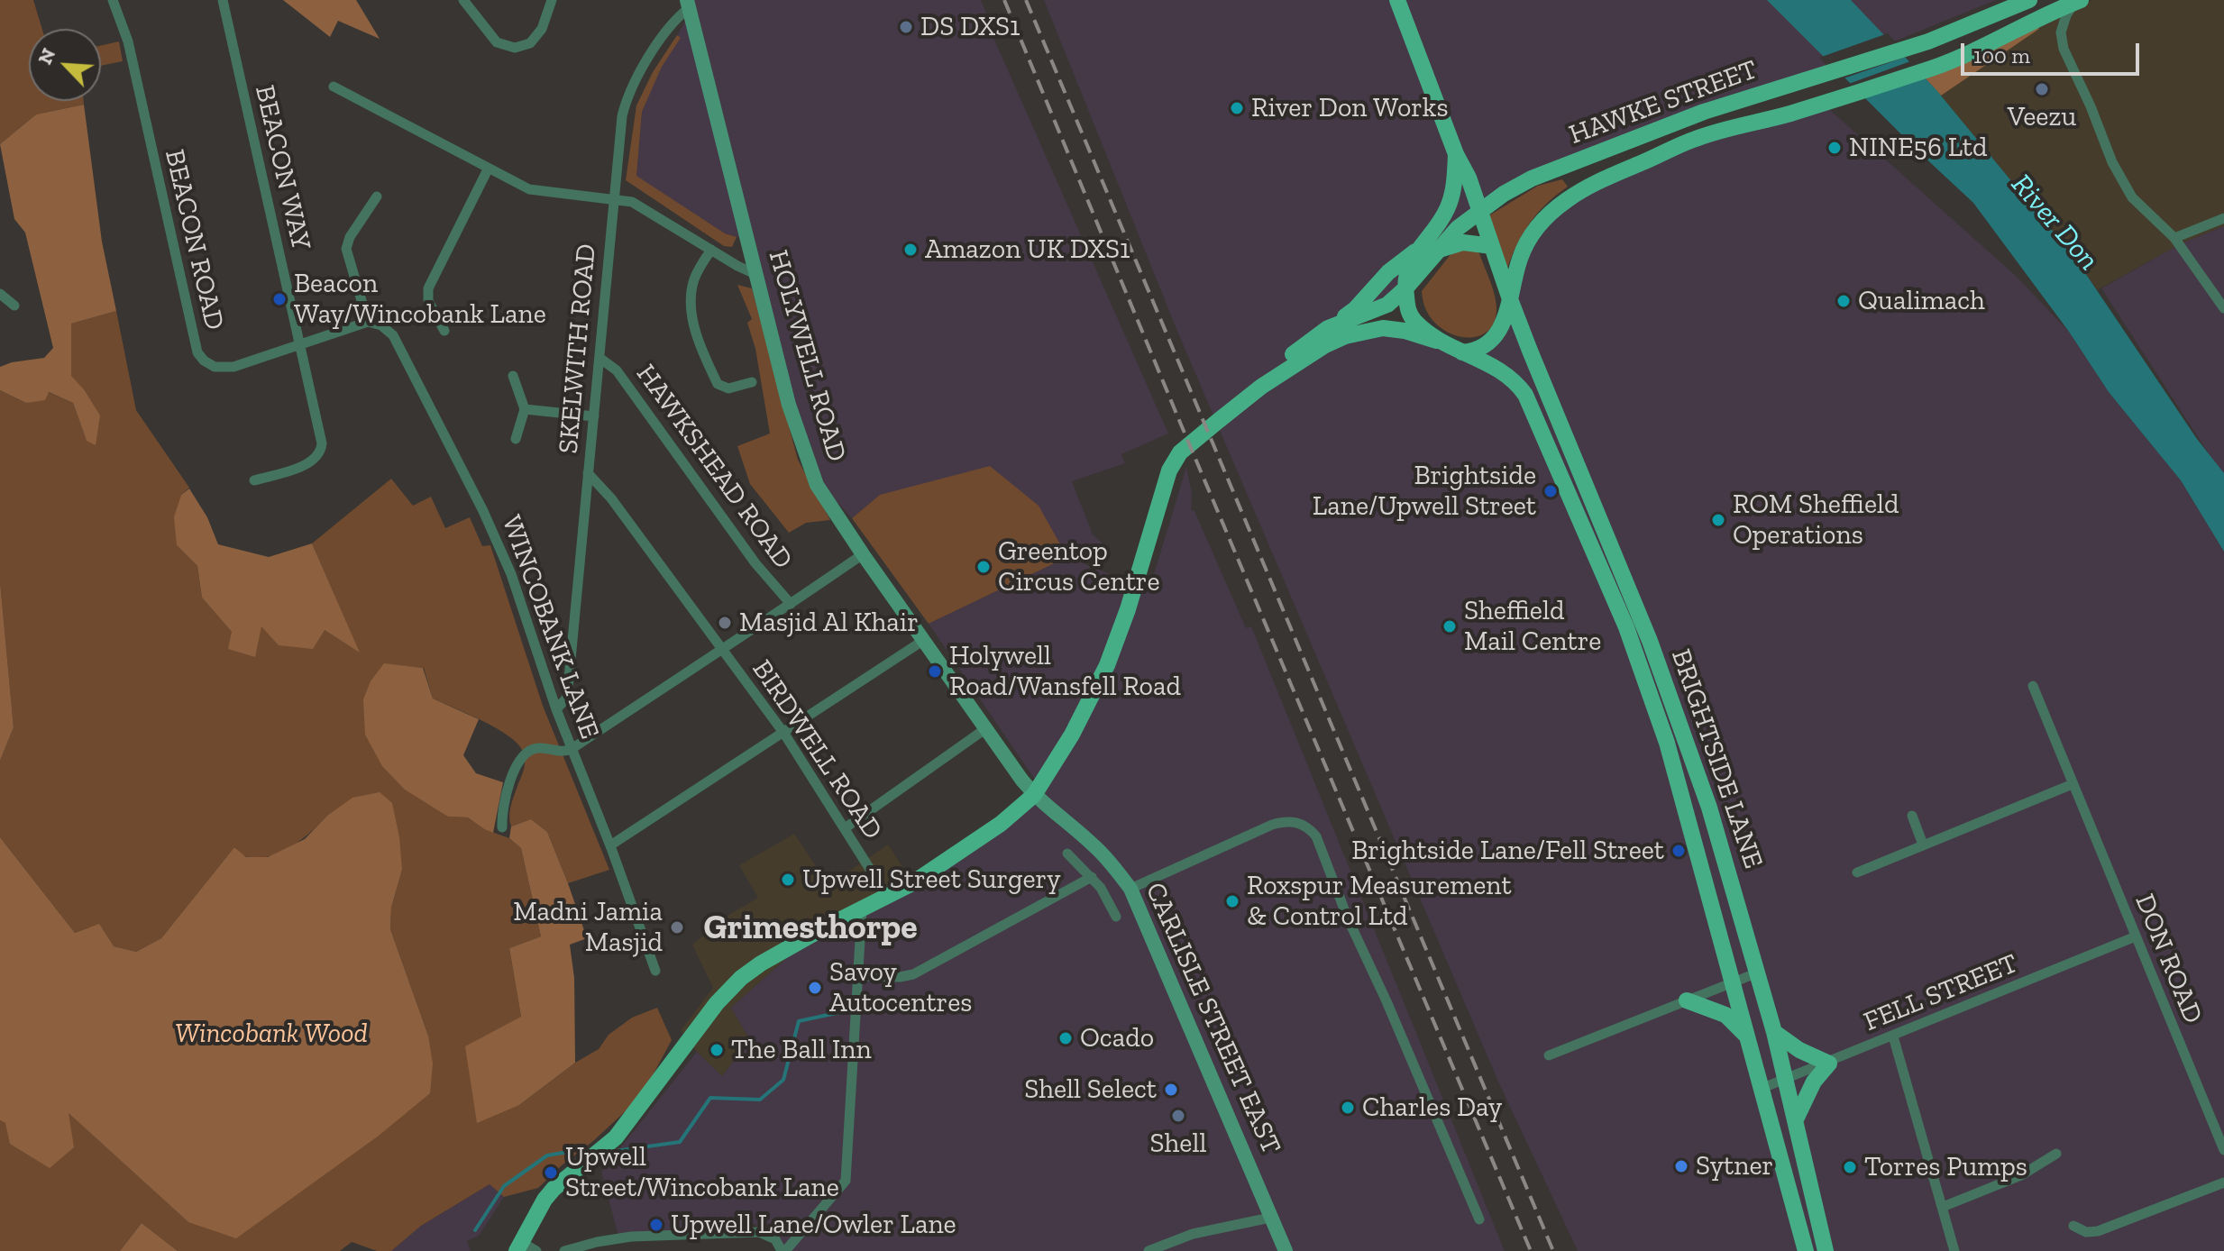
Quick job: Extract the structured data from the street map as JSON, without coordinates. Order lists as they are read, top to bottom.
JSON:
{
  "streets": {
    "main road": [
      "HAWKE STREET",
      "HOLYWELL ROAD",
      "BRIGHTSIDE LANE",
      "CARLISLE STREET EAST"
    ],
    "street": [
      "BEACON WAY",
      "BEACON ROAD",
      "SKELWITH ROAD",
      "HAWKSHEAD ROAD",
      "WINCOBANK LANE",
      "BIRDWELL ROAD",
      "DON ROAD",
      "FELL STREET"
    ]
  },
  "crossings": [
    ["HAWKE STREET", "BRIGHTSIDE LANE"],
    ["BEACON WAY", "BEACON ROAD"],
    ["BEACON ROAD", "WINCOBANK LANE"],
    ["SKELWITH ROAD", "HOLYWELL ROAD"],
    ["SKELWITH ROAD", "HAWKSHEAD ROAD"],
    ["SKELWITH ROAD", "WINCOBANK LANE"],
    ["SKELWITH ROAD", "BIRDWELL ROAD"],
    ["HOLYWELL ROAD", "CARLISLE STREET EAST"],
    ["BRIGHTSIDE LANE", "FELL STREET"],
    ["DON ROAD", "FELL STREET"]
  ],
  "districts": ["Grimesthorpe"],
  "water": ["River Don"],
  "parks": ["Wincobank Wood"],
  "places": [
    "DS DXS1",
    "Veezu",
    "River Don Works",
    "NINE56 Ltd",
    "Amazon UK DXS1",
    "Beacon Way/Wincobank Lane",
    "Qualimach",
    "Brightside Lane/Upwell Street",
    "ROM Sheffield Operations",
    "Greentop Circus Centre",
    "Masjid Al Khair",
    "Sheffield Mail Centre",
    "Holywell Road/Wansfell Road",
    "Brightside Lane/Fell Street",
    "Upwell Street Surgery",
    "Roxspur Measurement & Control Ltd",
    "Madni Jamia Masjid",
    "Savoy Autocentres",
    "Ocado",
    "The Ball Inn",
    "Shell Select",
    "Charles Day",
    "Shell",
    "Sytner",
    "Torres Pumps",
    "Upwell Street/Wincobank Lane",
    "Upwell Lane/Owler Lane"
  ],
  "scale_bar": "100 m",
  "north": "top left"
}
